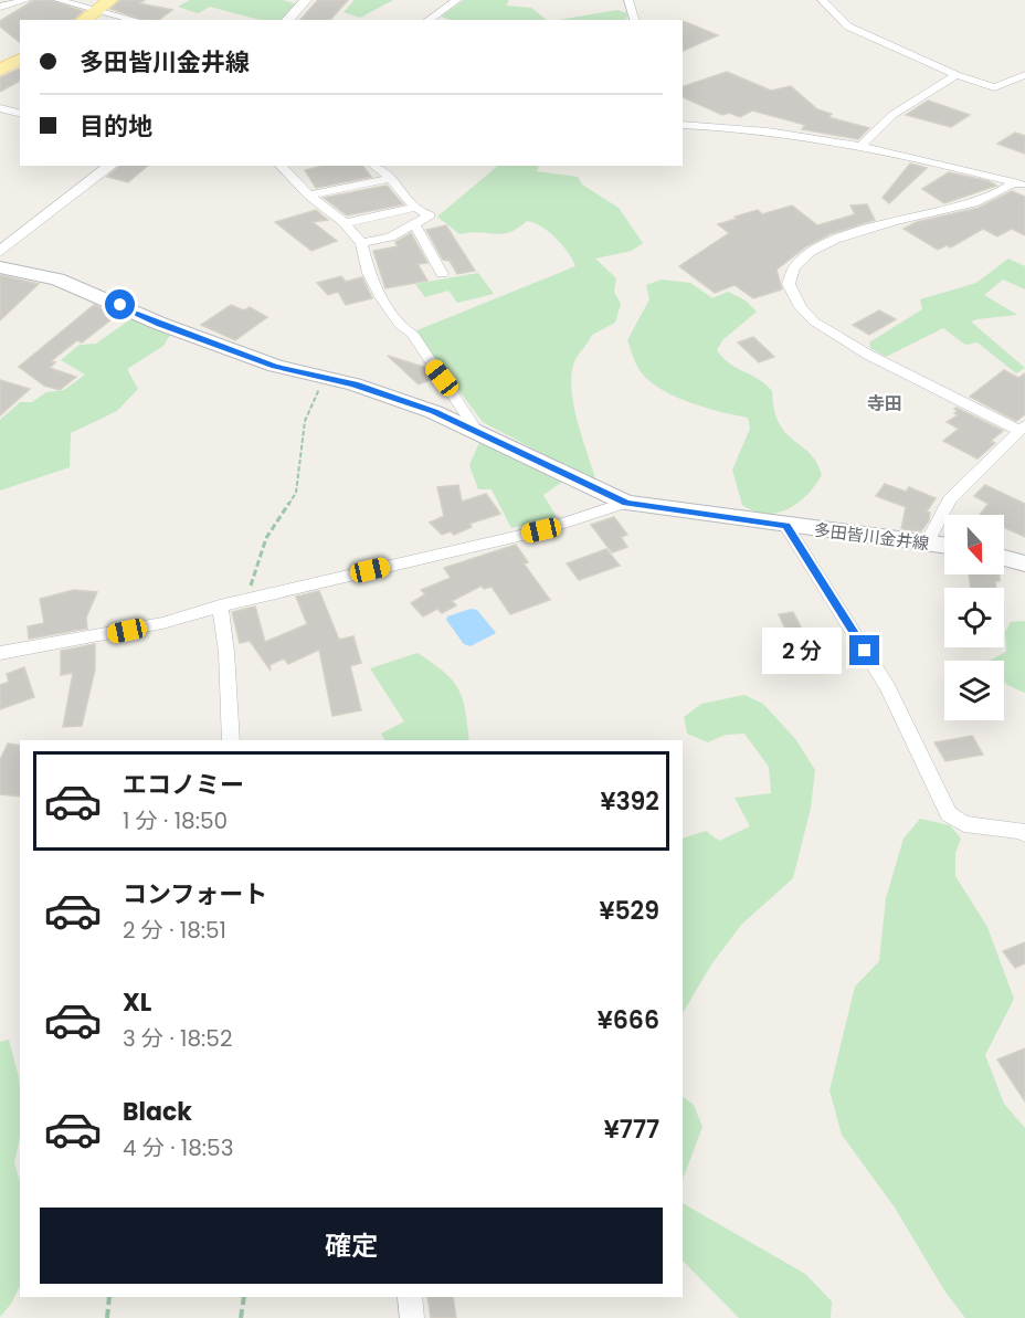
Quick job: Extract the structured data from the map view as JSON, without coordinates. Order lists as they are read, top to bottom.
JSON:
{
  "streets": {
    "main road": ["多田皆川金井線"]
  },
  "districts": ["寺田"],
  "north": "bottom",
  "page": {
    "banner": ["多田皆川金井線", "目的地"],
    "bubble": "2 分",
    "list": [
      {
        "name": "エコノミー",
        "note": "1 分 · 18:50",
        "value": "¥392"
      },
      {
        "name": "コンフォート",
        "note": "2 分 · 18:51",
        "value": "¥529"
      },
      {
        "name": "XL",
        "note": "3 分 · 18:52",
        "value": "¥666"
      },
      {
        "name": "Black",
        "note": "4 分 · 18:53",
        "value": "¥777"
      }
    ],
    "buttons": "確定"
  }
}
